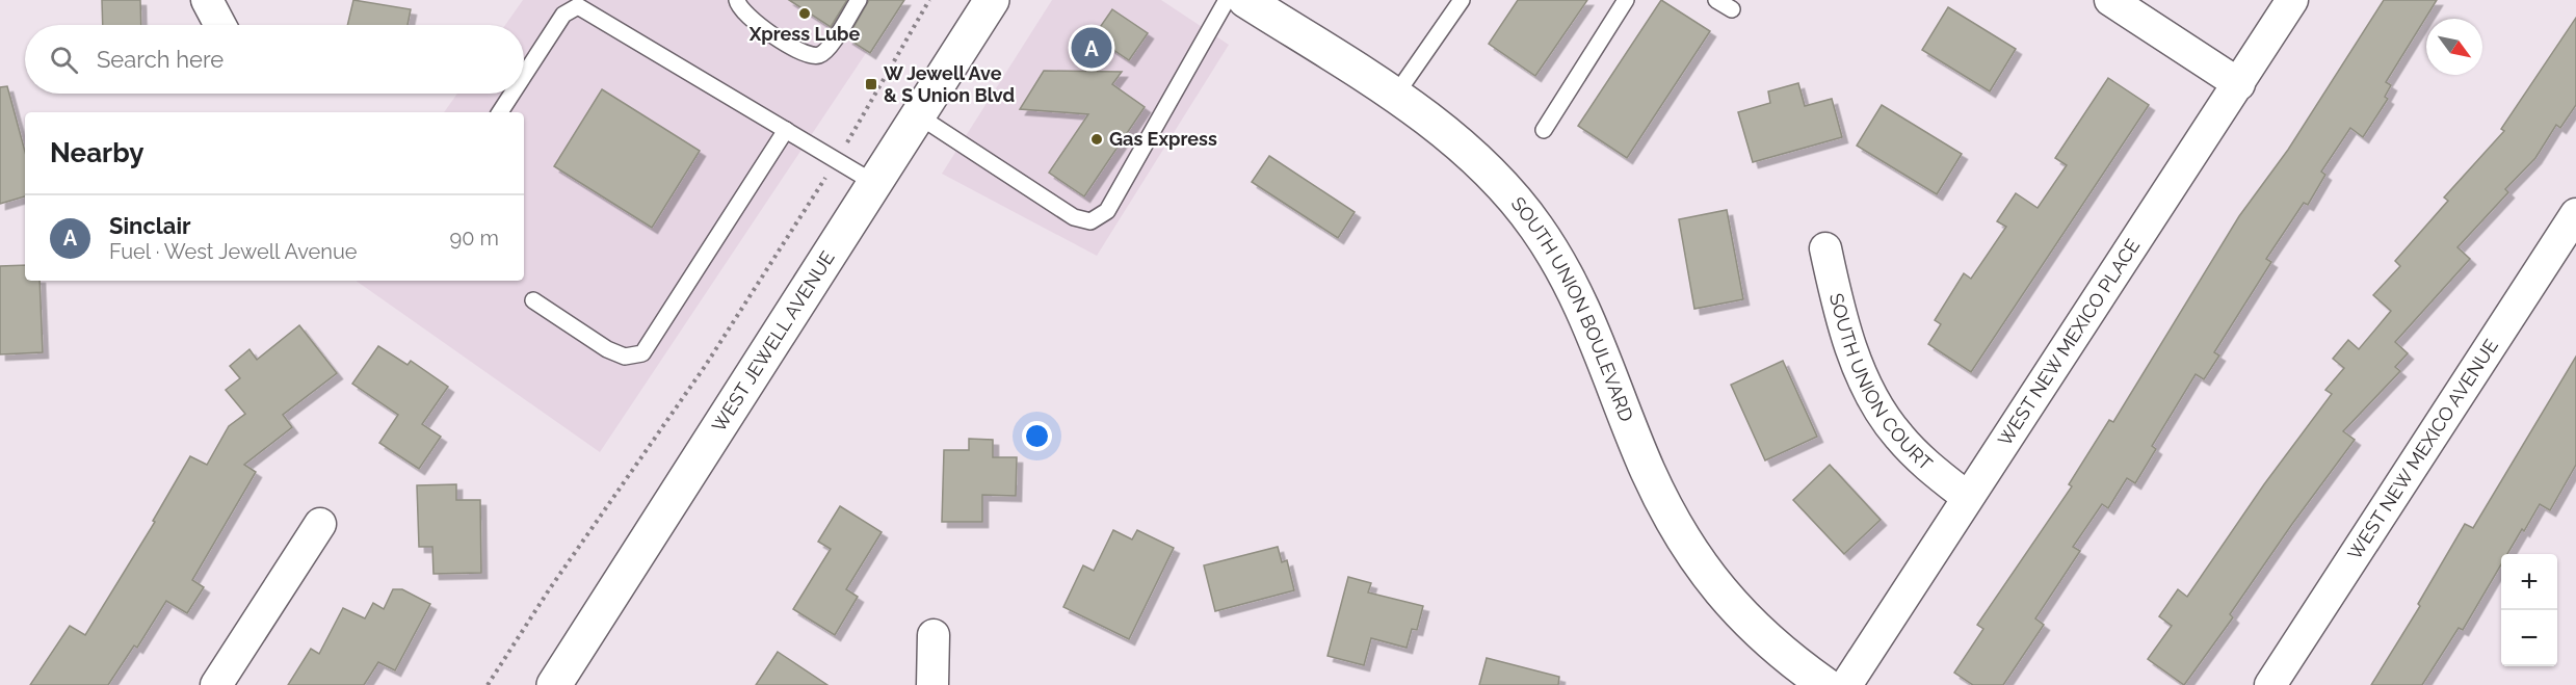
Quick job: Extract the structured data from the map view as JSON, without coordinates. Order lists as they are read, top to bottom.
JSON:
{
  "streets": {
    "main road": ["SOUTH UNION BOULEVARD", "WEST JEWELL AVENUE"],
    "street": ["WEST NEW MEXICO PLACE", "SOUTH UNION COURT", "WEST NEW MEXICO AVENUE"]
  },
  "crossings": [
    ["WEST NEW MEXICO PLACE", "SOUTH UNION COURT"]
  ],
  "places": {
    "other": ["Xpress Lube", "Gas Express"],
    "transit": ["W Jewell Ave & S Union Blvd"]
  },
  "north": "bottom right",
  "page": {
    "pins": "A",
    "search": "Search here",
    "heading": "Nearby",
    "list": [
      {
        "mark": "A",
        "name": "Sinclair",
        "note": "Fuel · West Jewell Avenue",
        "value": "90 m"
      }
    ],
    "map_buttons": ["+", "−"]
  }
}
